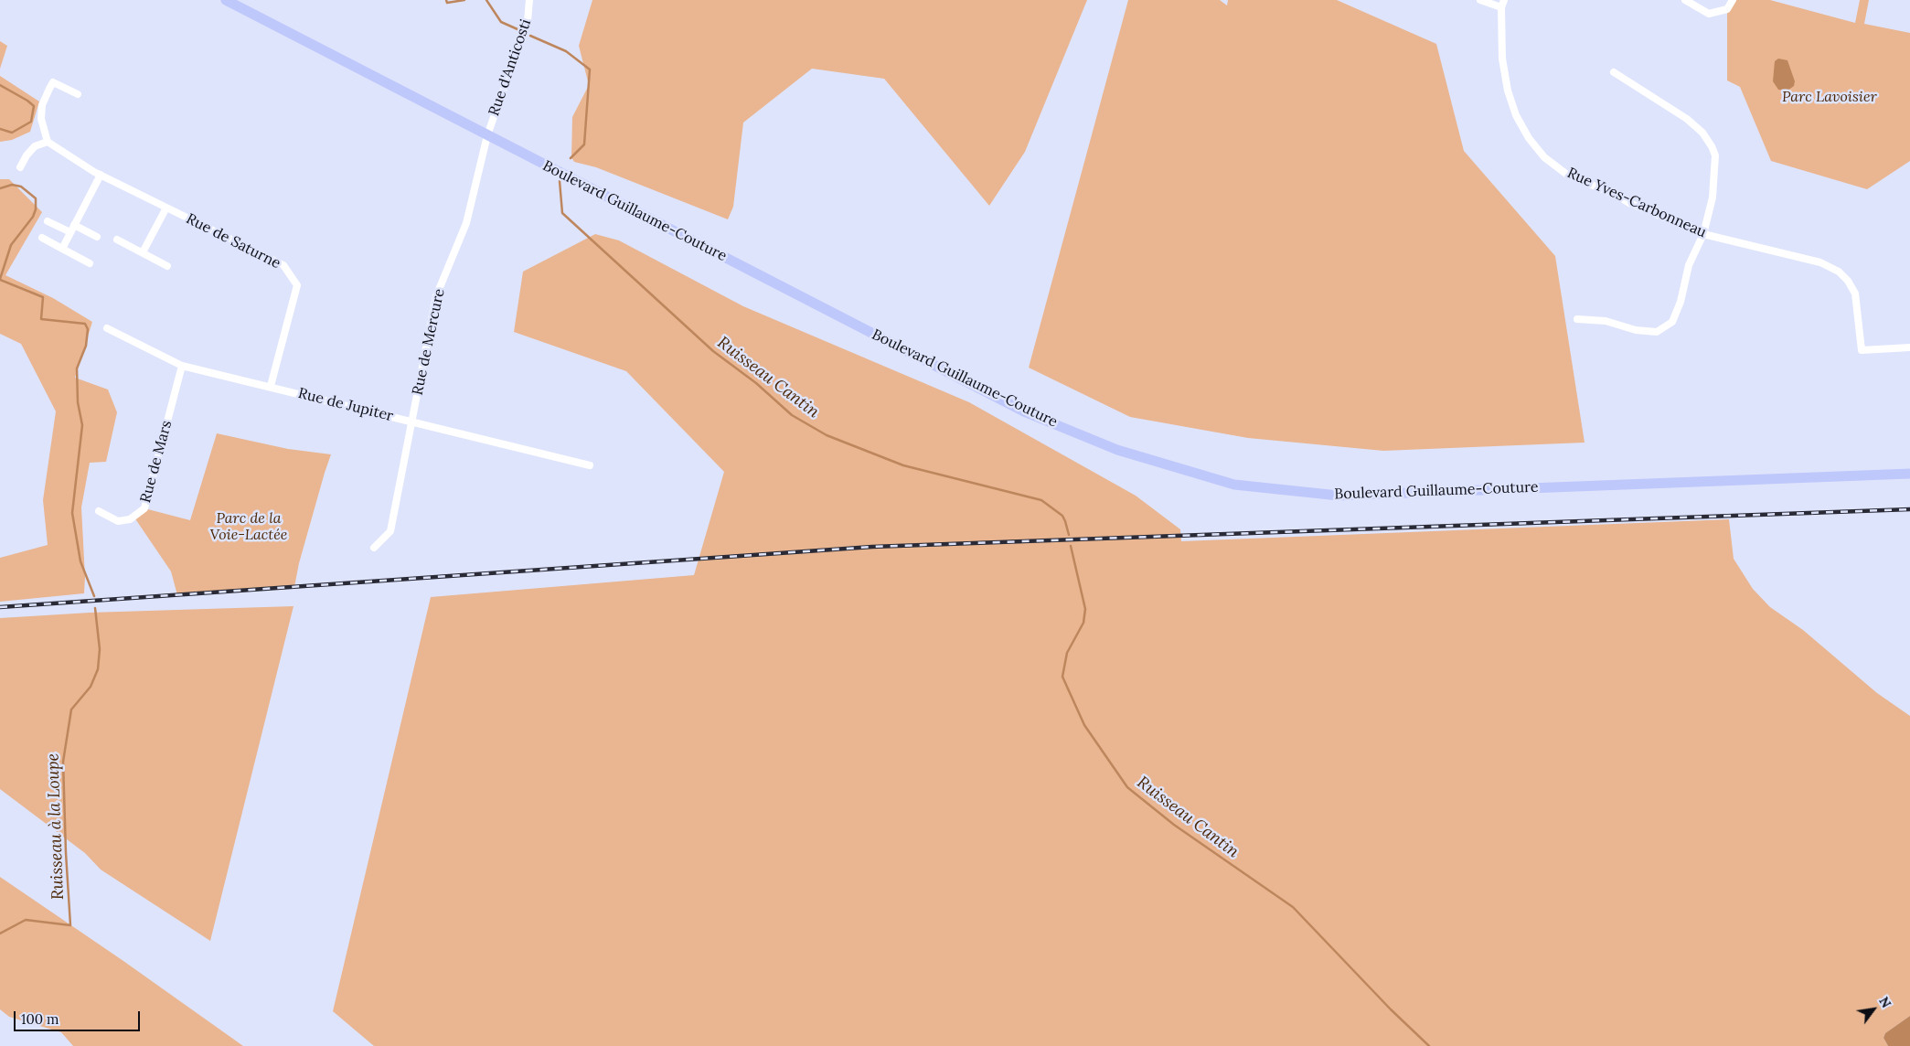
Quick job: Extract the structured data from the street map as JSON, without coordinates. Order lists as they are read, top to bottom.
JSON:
{
  "streets": {
    "main road": ["Boulevard Guillaume-Couture"],
    "street": [
      "Rue d'Anticosti",
      "Rue Yves-Carbonneau",
      "Rue de Saturne",
      "Rue de Mercure",
      "Rue de Jupiter",
      "Rue de Mars"
    ]
  },
  "crossings": [
    ["Rue d'Anticosti", "Boulevard Guillaume-Couture"],
    ["Rue d'Anticosti", "Rue de Mercure"],
    ["Boulevard Guillaume-Couture", "Rue de Mercure"],
    ["Rue de Saturne", "Rue de Jupiter"],
    ["Rue de Mercure", "Rue de Jupiter"],
    ["Rue de Jupiter", "Rue de Mars"]
  ],
  "water": ["Ruisseau Cantin", "Ruisseau à la Loupe"],
  "parks": ["Parc Lavoisier", "Parc de la Voie-Lactée"],
  "scale_bar": "100 m",
  "north": "top right"
}
